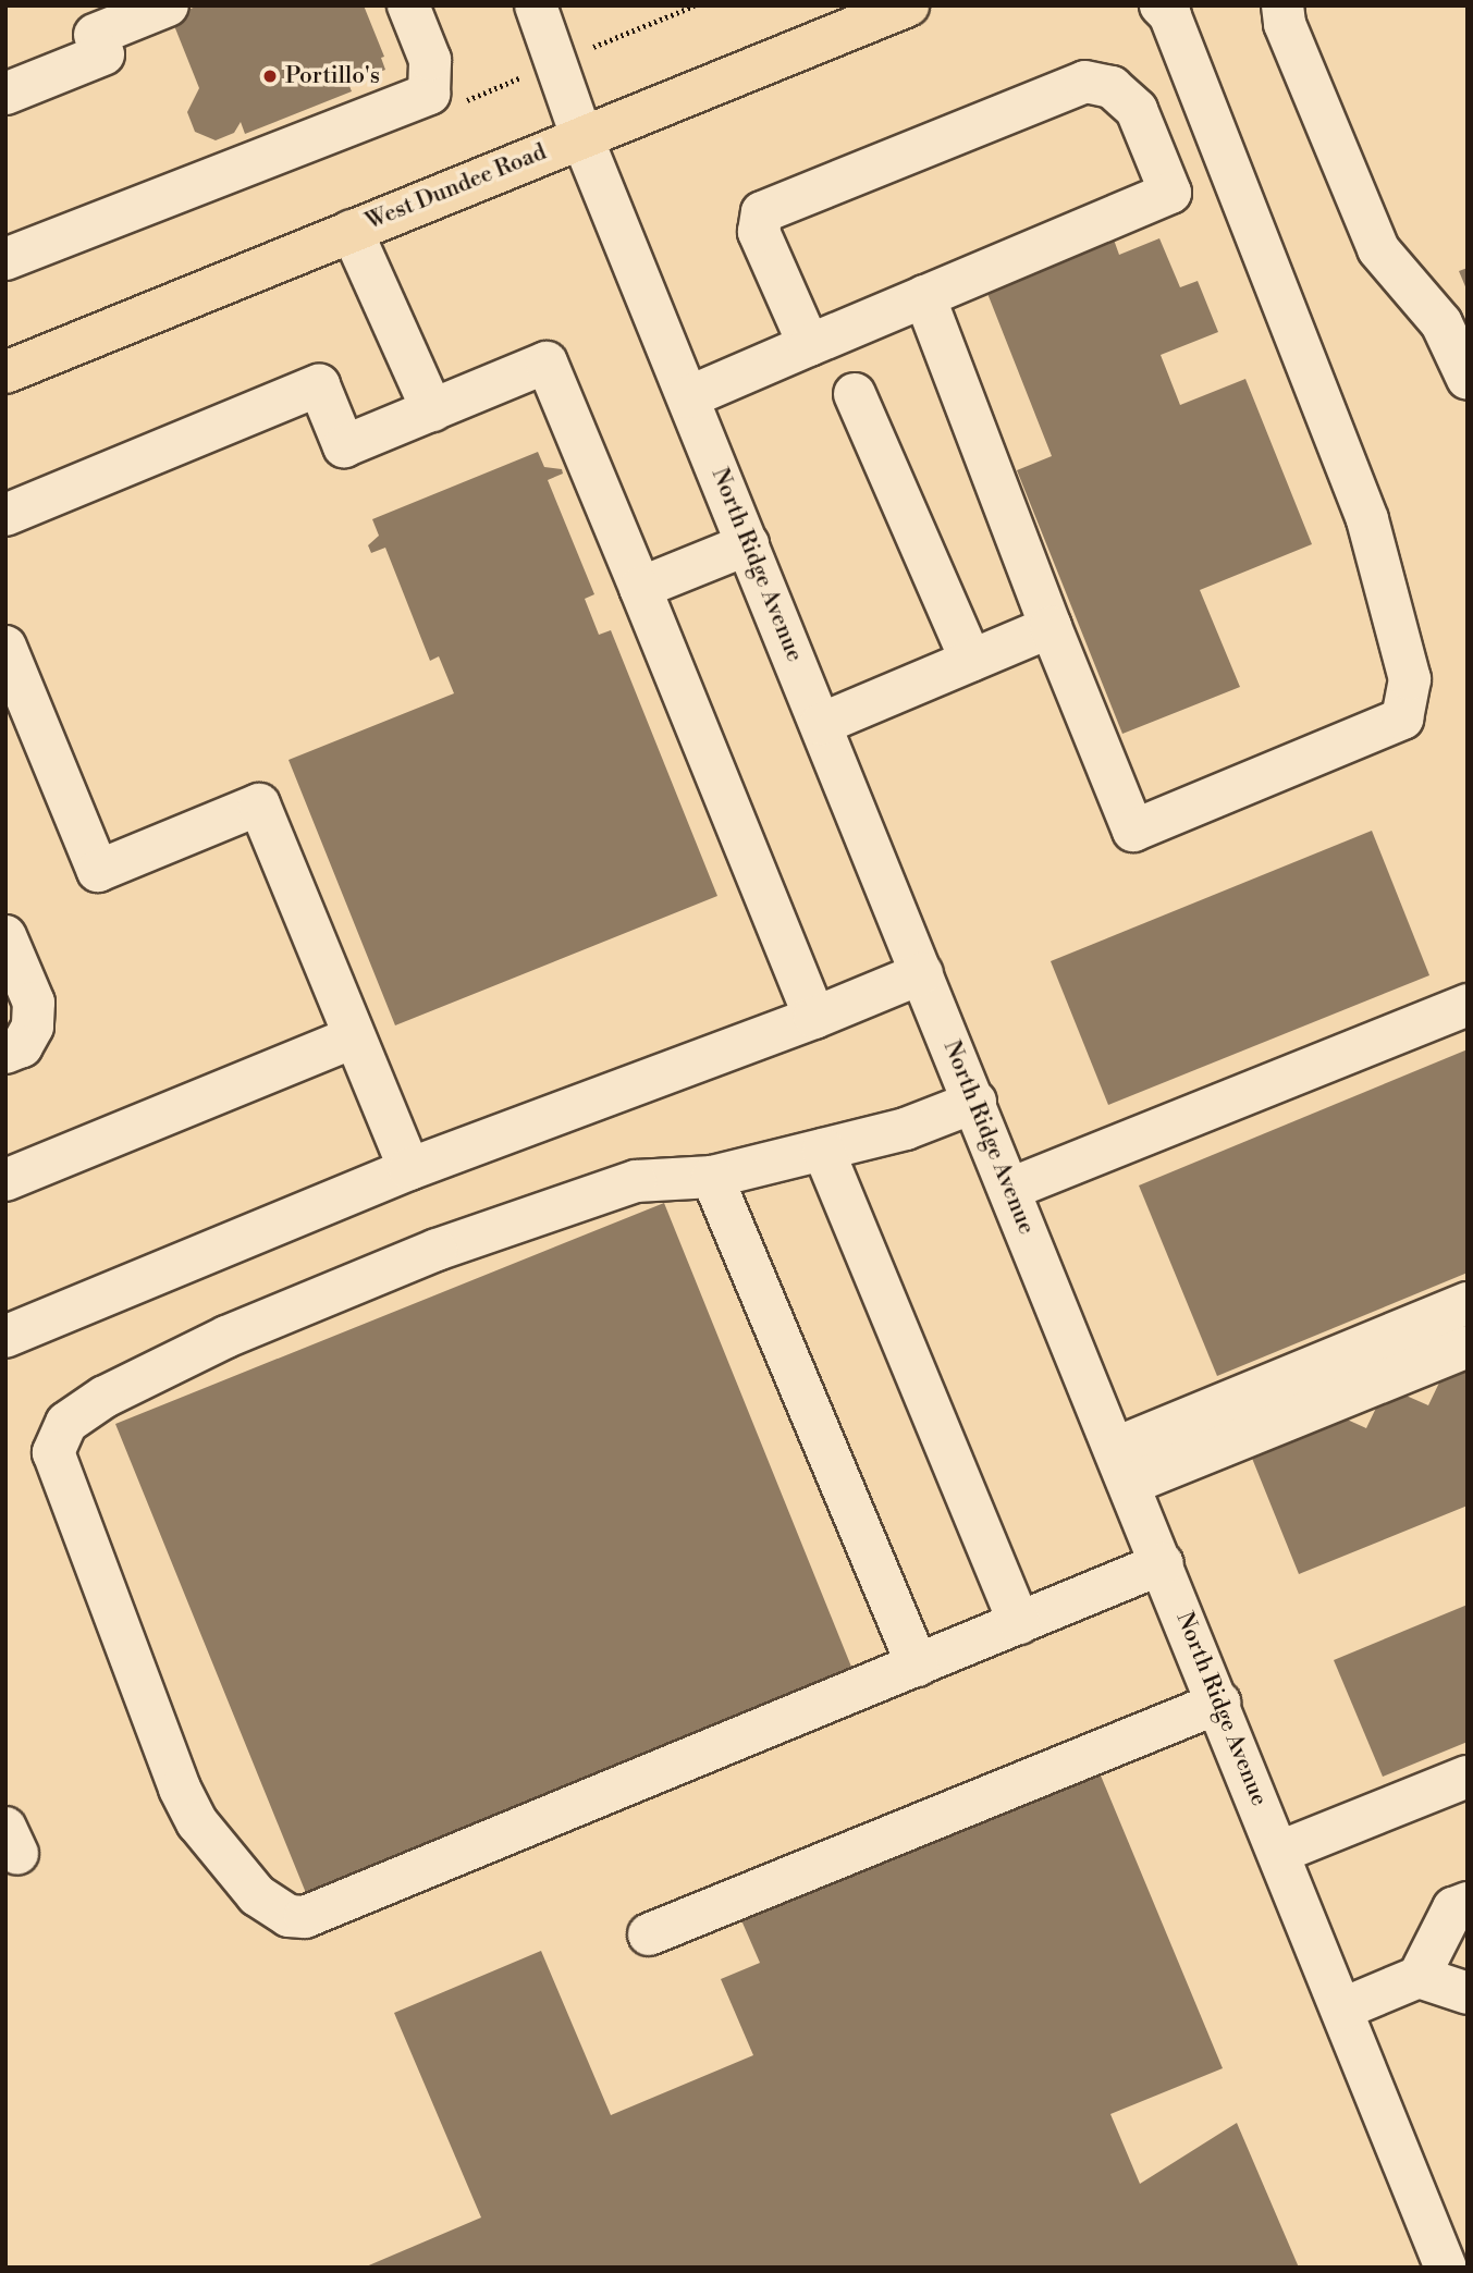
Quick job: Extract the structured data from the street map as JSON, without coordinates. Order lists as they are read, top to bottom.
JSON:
{
  "streets": {
    "main road": ["West Dundee Road"],
    "street": ["North Ridge Avenue"]
  },
  "crossings": [
    ["West Dundee Road", "North Ridge Avenue"]
  ],
  "places": ["Portillo's"]
}
